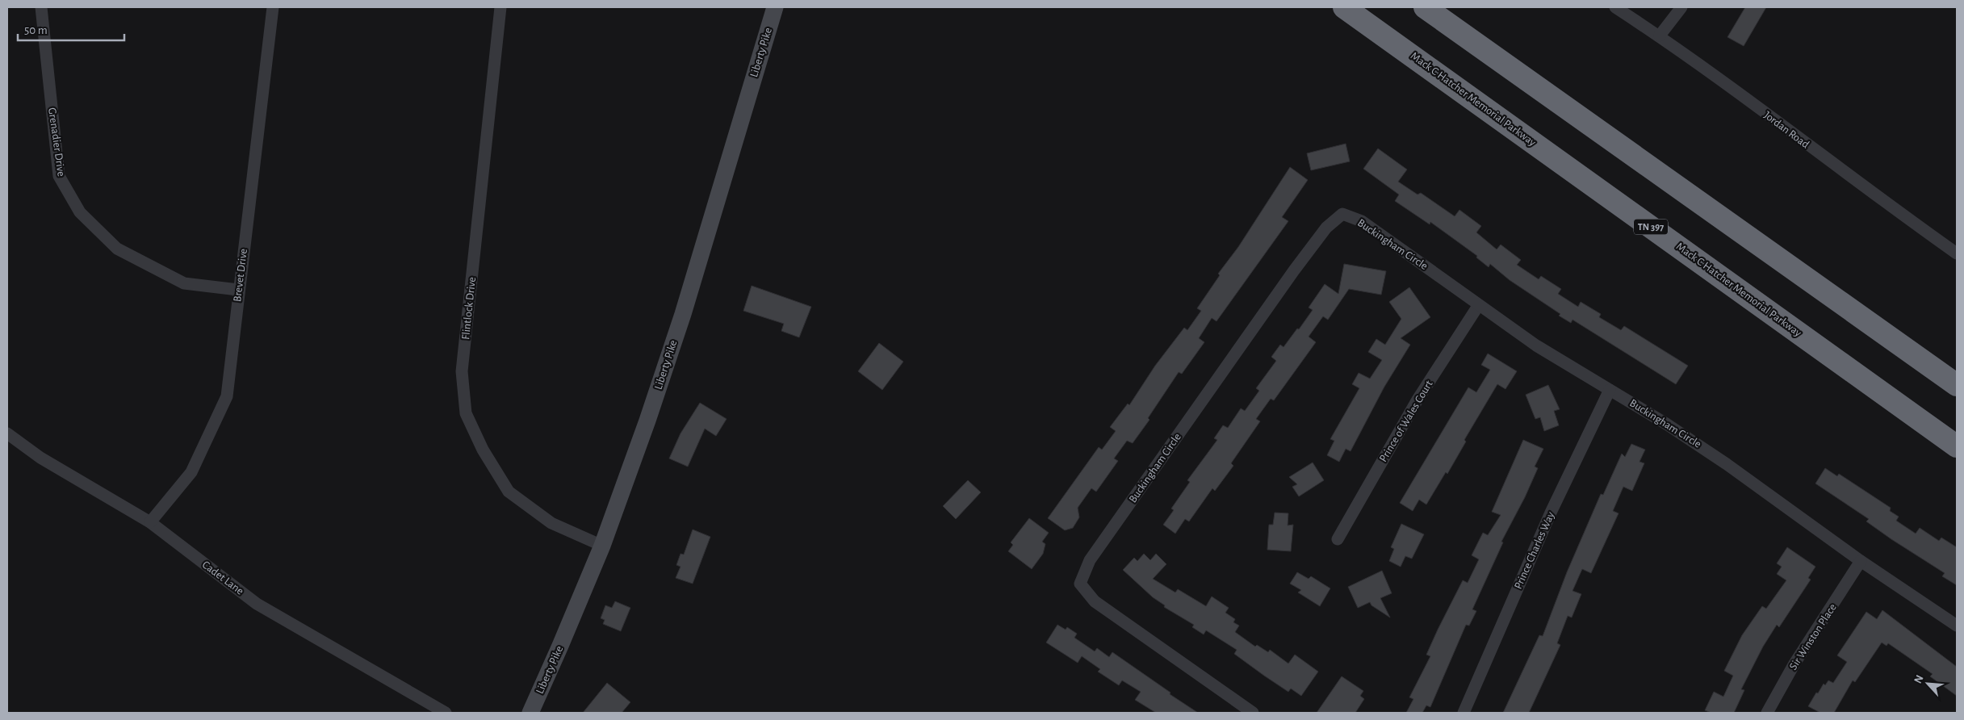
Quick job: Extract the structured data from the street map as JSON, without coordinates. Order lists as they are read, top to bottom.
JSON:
{
  "streets": {
    "highway": ["Mack C Hatcher Memorial Parkway", "TN 397"],
    "street": [
      "Liberty Pike",
      "Jordan Road",
      "Grenadier Drive",
      "Buckingham Circle",
      "Brevet Drive",
      "Flintlock Drive",
      "Prince of Wales Court",
      "Prince Charles Way",
      "Cadet Lane",
      "Sir Winston Place"
    ]
  },
  "crossings": [
    ["Liberty Pike", "Flintlock Drive"],
    ["Grenadier Drive", "Brevet Drive"],
    ["Buckingham Circle", "Prince of Wales Court"],
    ["Buckingham Circle", "Prince Charles Way"],
    ["Buckingham Circle", "Sir Winston Place"],
    ["Brevet Drive", "Cadet Lane"]
  ],
  "scale_bar": "50 m",
  "north": "top left"
}
